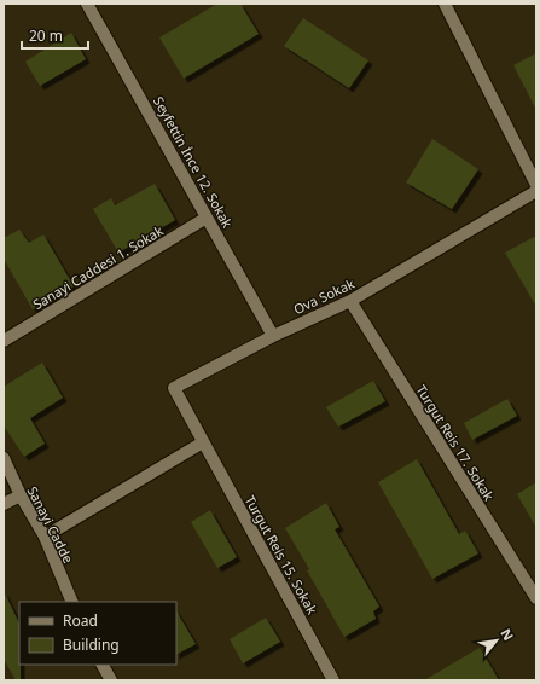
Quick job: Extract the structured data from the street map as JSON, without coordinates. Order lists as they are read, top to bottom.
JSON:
{
  "streets": {
    "street": [
      "Seyfettin İnce 12. Sokak",
      "Sanayi Caddesi 1. Sokak",
      "Ova Sokak",
      "Turgut Reis 17. Sokak",
      "Sanayi Cadde",
      "Turgut Reis 15. Sokak"
    ]
  },
  "crossings": [
    ["Seyfettin İnce 12. Sokak", "Sanayi Caddesi 1. Sokak"],
    ["Seyfettin İnce 12. Sokak", "Ova Sokak"],
    ["Ova Sokak", "Turgut Reis 17. Sokak"],
    ["Ova Sokak", "Turgut Reis 15. Sokak"]
  ],
  "legend": ["Road", "Building"],
  "scale_bar": "20 m",
  "north": "top right"
}
